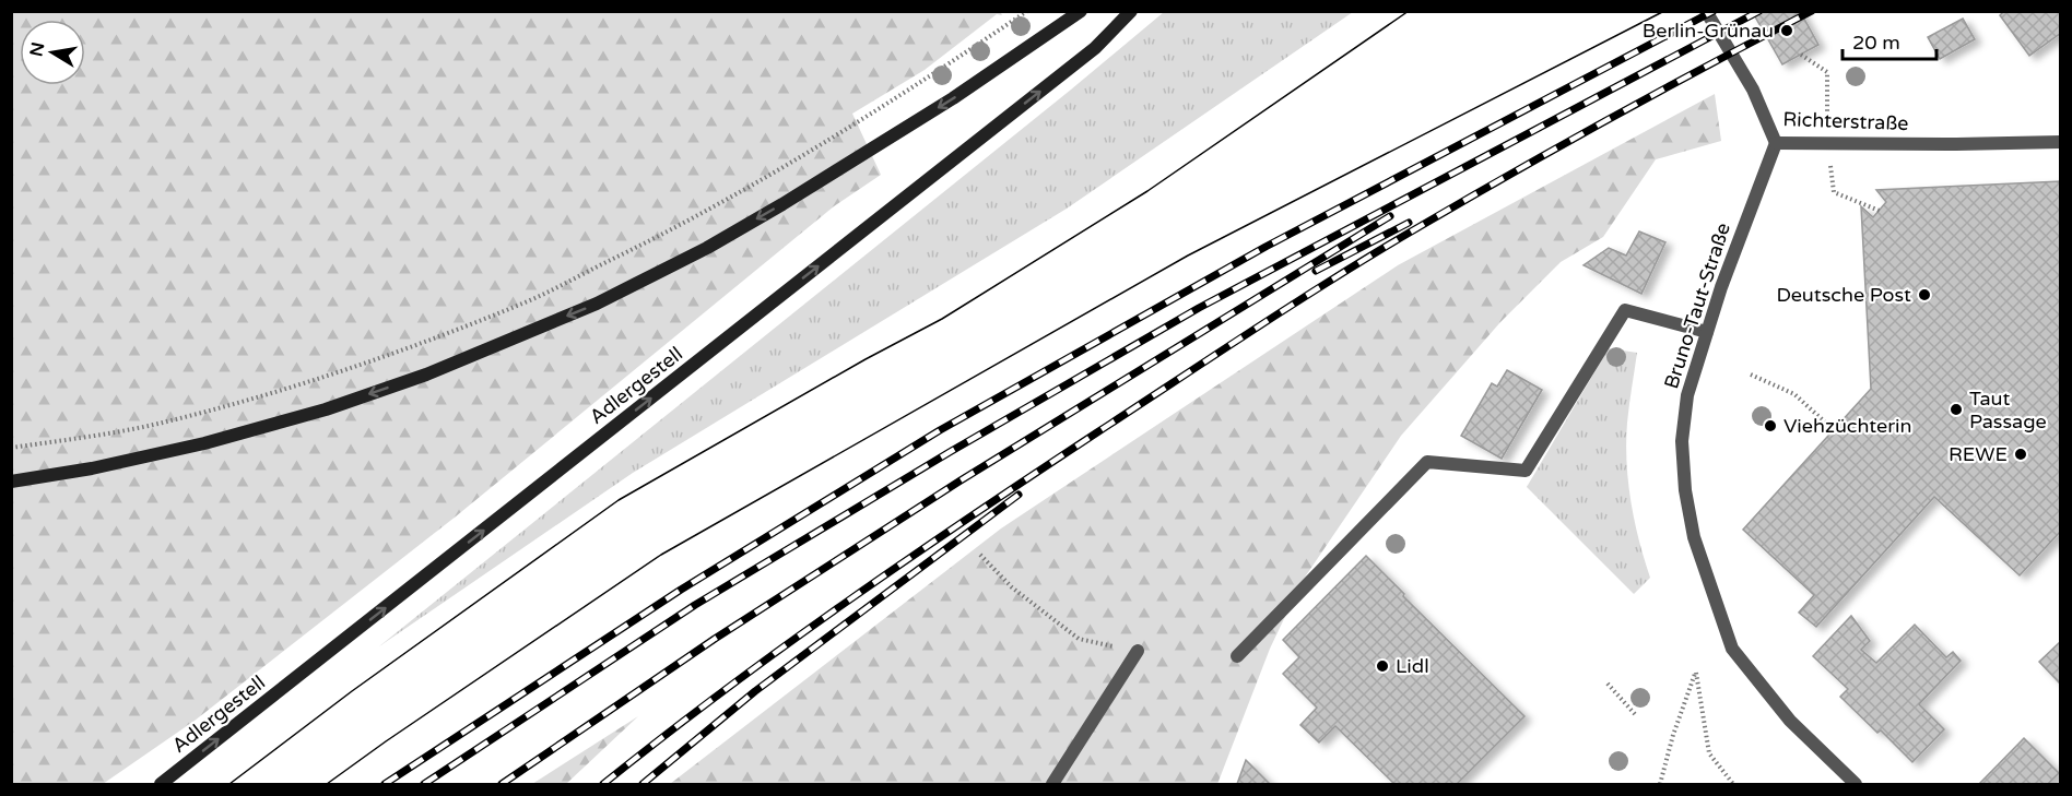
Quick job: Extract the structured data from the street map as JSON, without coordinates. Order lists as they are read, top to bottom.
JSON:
{
  "streets": {
    "main road": ["Adlergestell"],
    "street": ["Richterstraße", "Bruno-Taut-Straße"]
  },
  "crossings": [
    ["Richterstraße", "Bruno-Taut-Straße"]
  ],
  "places": [
    "Berlin-Grünau",
    "Deutsche Post",
    "Taut Passage",
    "Viehzüchterin",
    "REWE",
    "Lidl"
  ],
  "scale_bar": "20 m",
  "north": "left"
}
